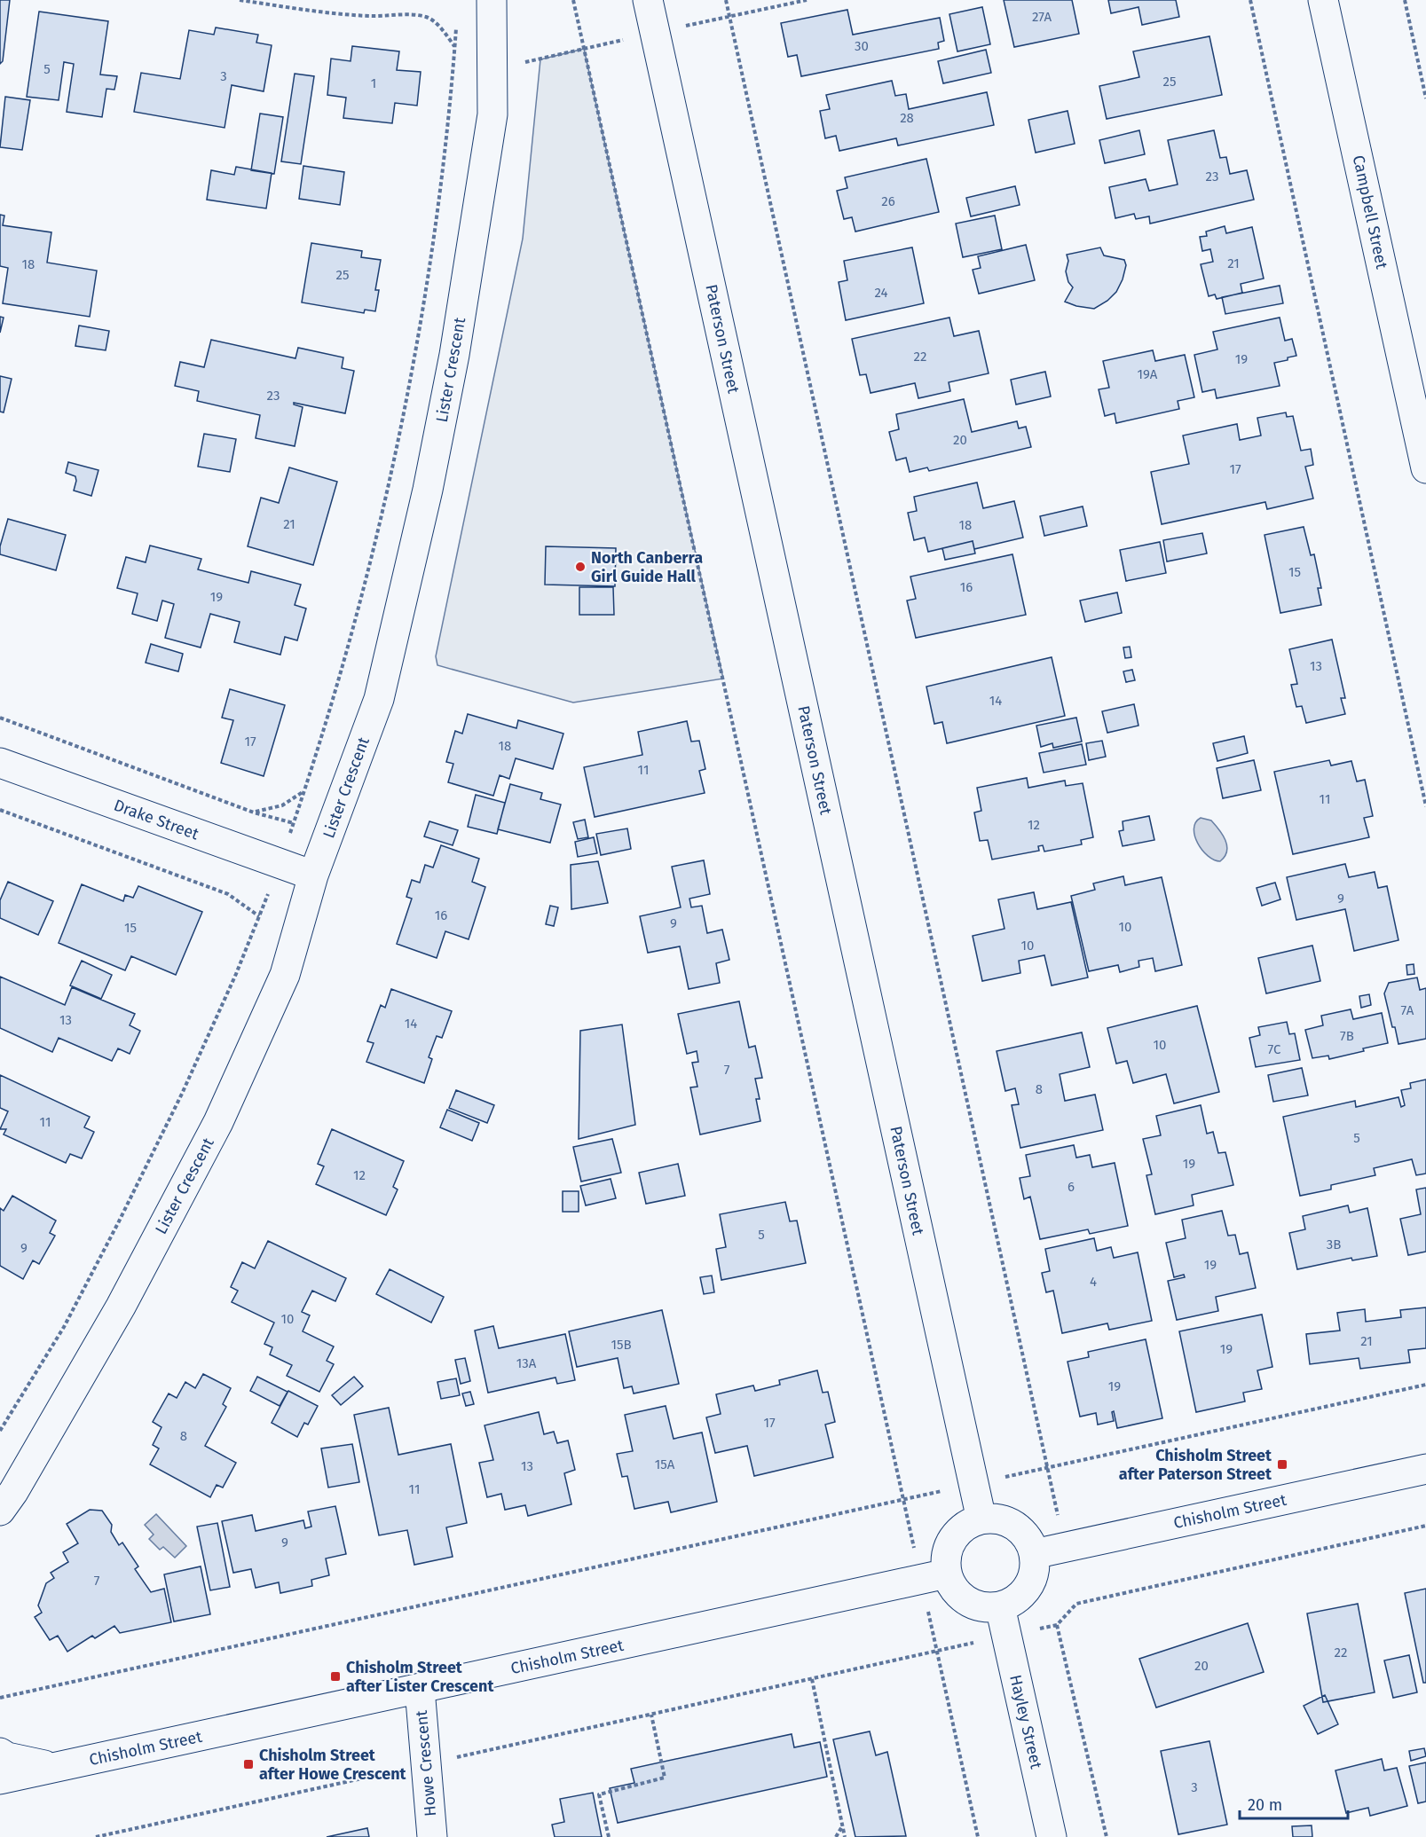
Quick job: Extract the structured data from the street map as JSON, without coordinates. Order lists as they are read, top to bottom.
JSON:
{
  "streets": {
    "street": [
      "Campbell Street",
      "Paterson Street",
      "Lister Crescent",
      "Drake Street",
      "Chisholm Street",
      "Hayley Street",
      "Howe Crescent"
    ]
  },
  "crossings": [
    ["Paterson Street", "Chisholm Street"],
    ["Paterson Street", "Hayley Street"],
    ["Lister Crescent", "Drake Street"],
    ["Chisholm Street", "Hayley Street"],
    ["Chisholm Street", "Howe Crescent"]
  ],
  "places": {
    "other": ["North Canberra Girl Guide Hall"],
    "transit": ["Chisholm Street after Paterson Street", "Chisholm Street after Lister Crescent", "Chisholm Street after Howe Crescent"]
  },
  "house_numbers": [
    "27A",
    "30",
    "5",
    "3",
    "25",
    "1",
    "28",
    "23",
    "26",
    "21",
    "18",
    "25",
    "24",
    "22",
    "19",
    "19A",
    "23",
    "20",
    "17",
    "21",
    "18",
    "15",
    "16",
    "19",
    "13",
    "14",
    "17",
    "18",
    "11",
    "11",
    "12",
    "9",
    "16",
    "9",
    "10",
    "15",
    "10",
    "7A",
    "13",
    "14",
    "7B",
    "10",
    "7C",
    "7",
    "8",
    "11",
    "5",
    "19",
    "12",
    "6",
    "5",
    "3B",
    "9",
    "19",
    "4",
    "10",
    "21",
    "15B",
    "19",
    "13A",
    "19",
    "17",
    "8",
    "15A",
    "13",
    "11",
    "9",
    "7",
    "22",
    "20",
    "3"
  ],
  "scale_bar": "20 m"
}
